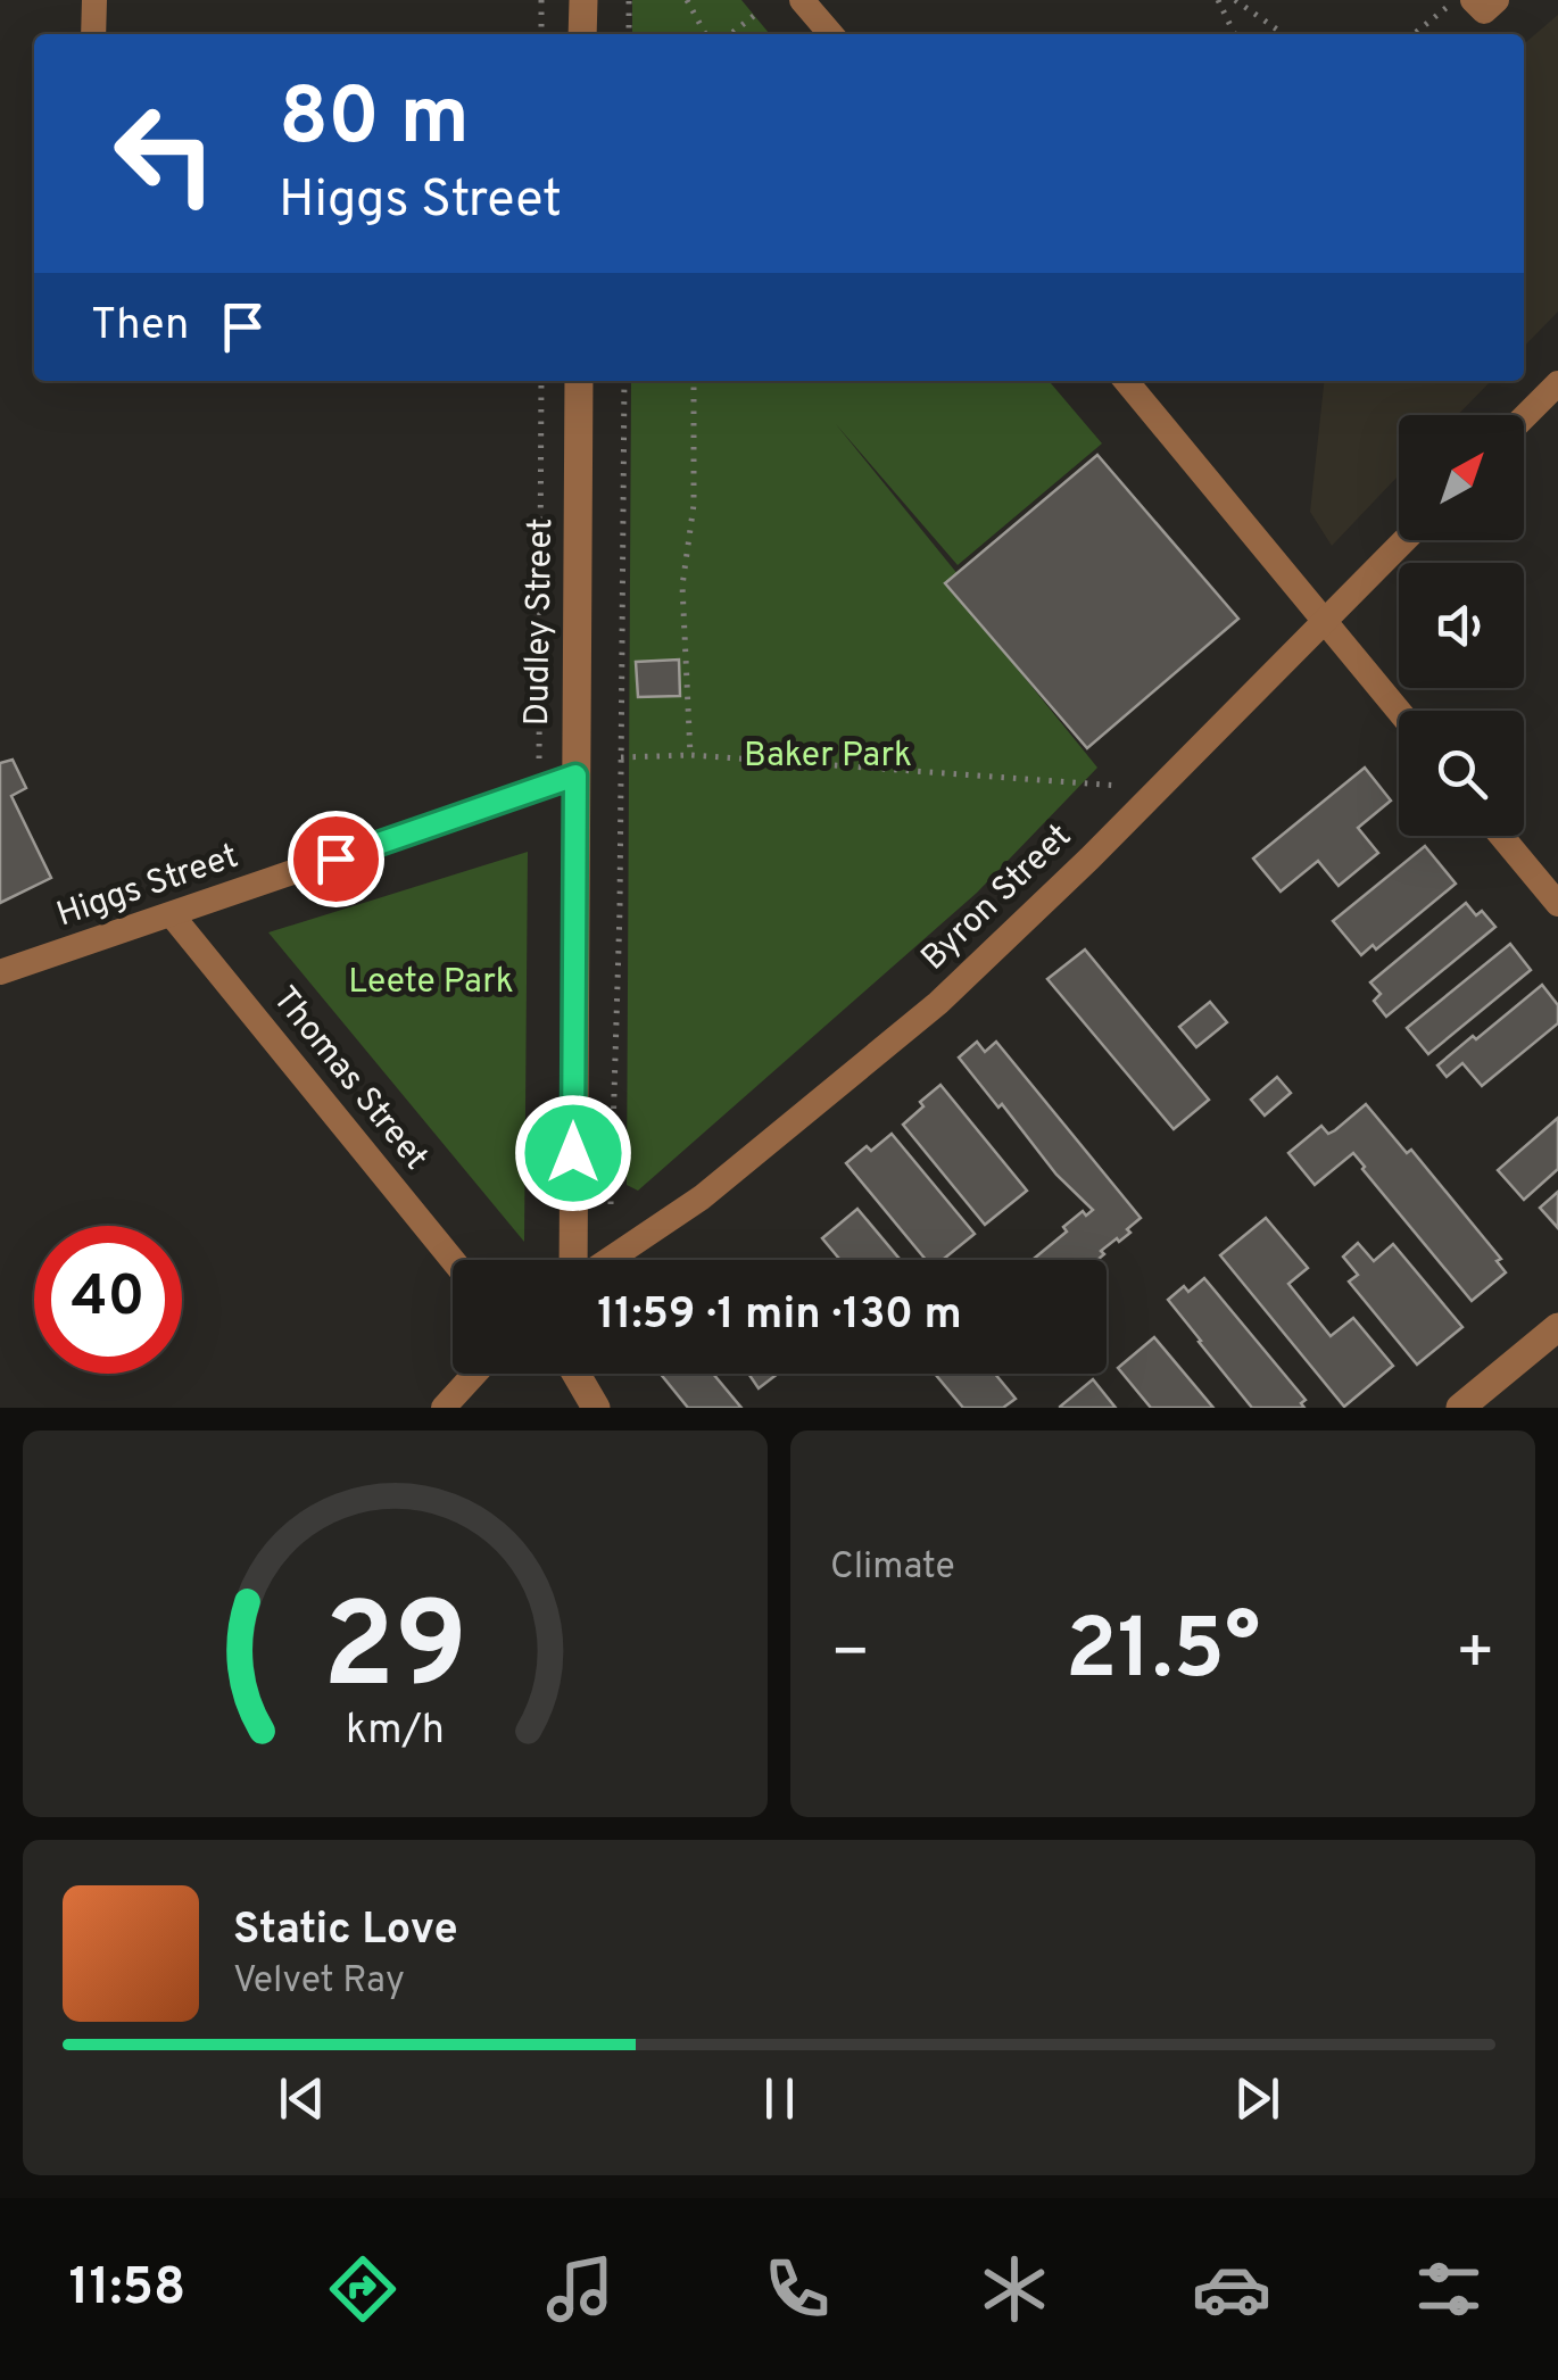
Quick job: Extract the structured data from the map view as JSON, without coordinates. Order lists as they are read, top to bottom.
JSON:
{
  "streets": {
    "street": [
      "Dudley Street",
      "Higgs Street",
      "Byron Street",
      "Thomas Street"
    ]
  },
  "crossings": [
    ["Dudley Street", "Higgs Street"],
    ["Higgs Street", "Thomas Street"]
  ],
  "parks": ["Baker Park", "Leete Park"],
  "north": "top right",
  "page": {
    "turn": ["80 m", "Higgs Street"],
    "then": "Then",
    "limit": "40",
    "trip": "11:59 · 1 min · 130 m",
    "tile": "Climate",
    "heat": ["−", "21.5°", "+"],
    "song": ["Static Love", "Velvet Ray"],
    "tabs": "11:58",
    "gauge": ["29", "km/h"]
  }
}
